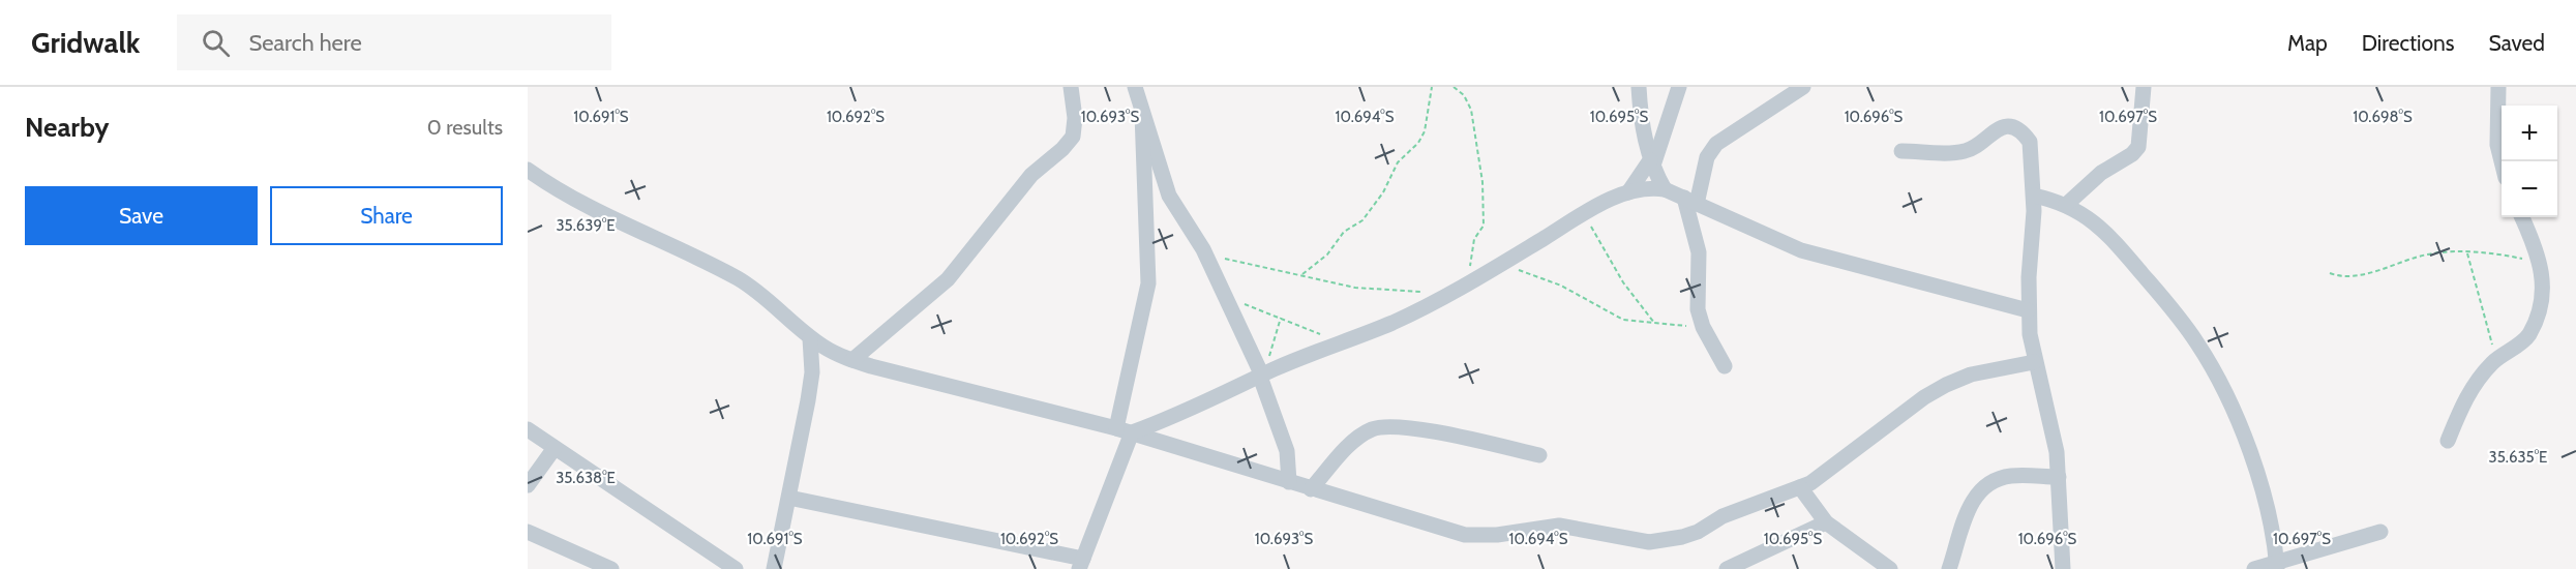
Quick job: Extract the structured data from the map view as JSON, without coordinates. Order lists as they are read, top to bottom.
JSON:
{
  "page": {
    "header": "Gridwalk",
    "search": "Search here",
    "nav": ["Map", "Directions", "Saved"],
    "heading": ["Nearby", "0 results"],
    "map_buttons": ["+", "−"],
    "buttons": ["Save", "Share"]
  },
  "coordinates": [
    "10.696°S",
    "10.691°S",
    "10.692°S",
    "10.693°S",
    "10.694°S",
    "10.695°S",
    "10.697°S",
    "10.698°S",
    "35.639°E",
    "35.635°E",
    "35.638°E"
  ]
}
